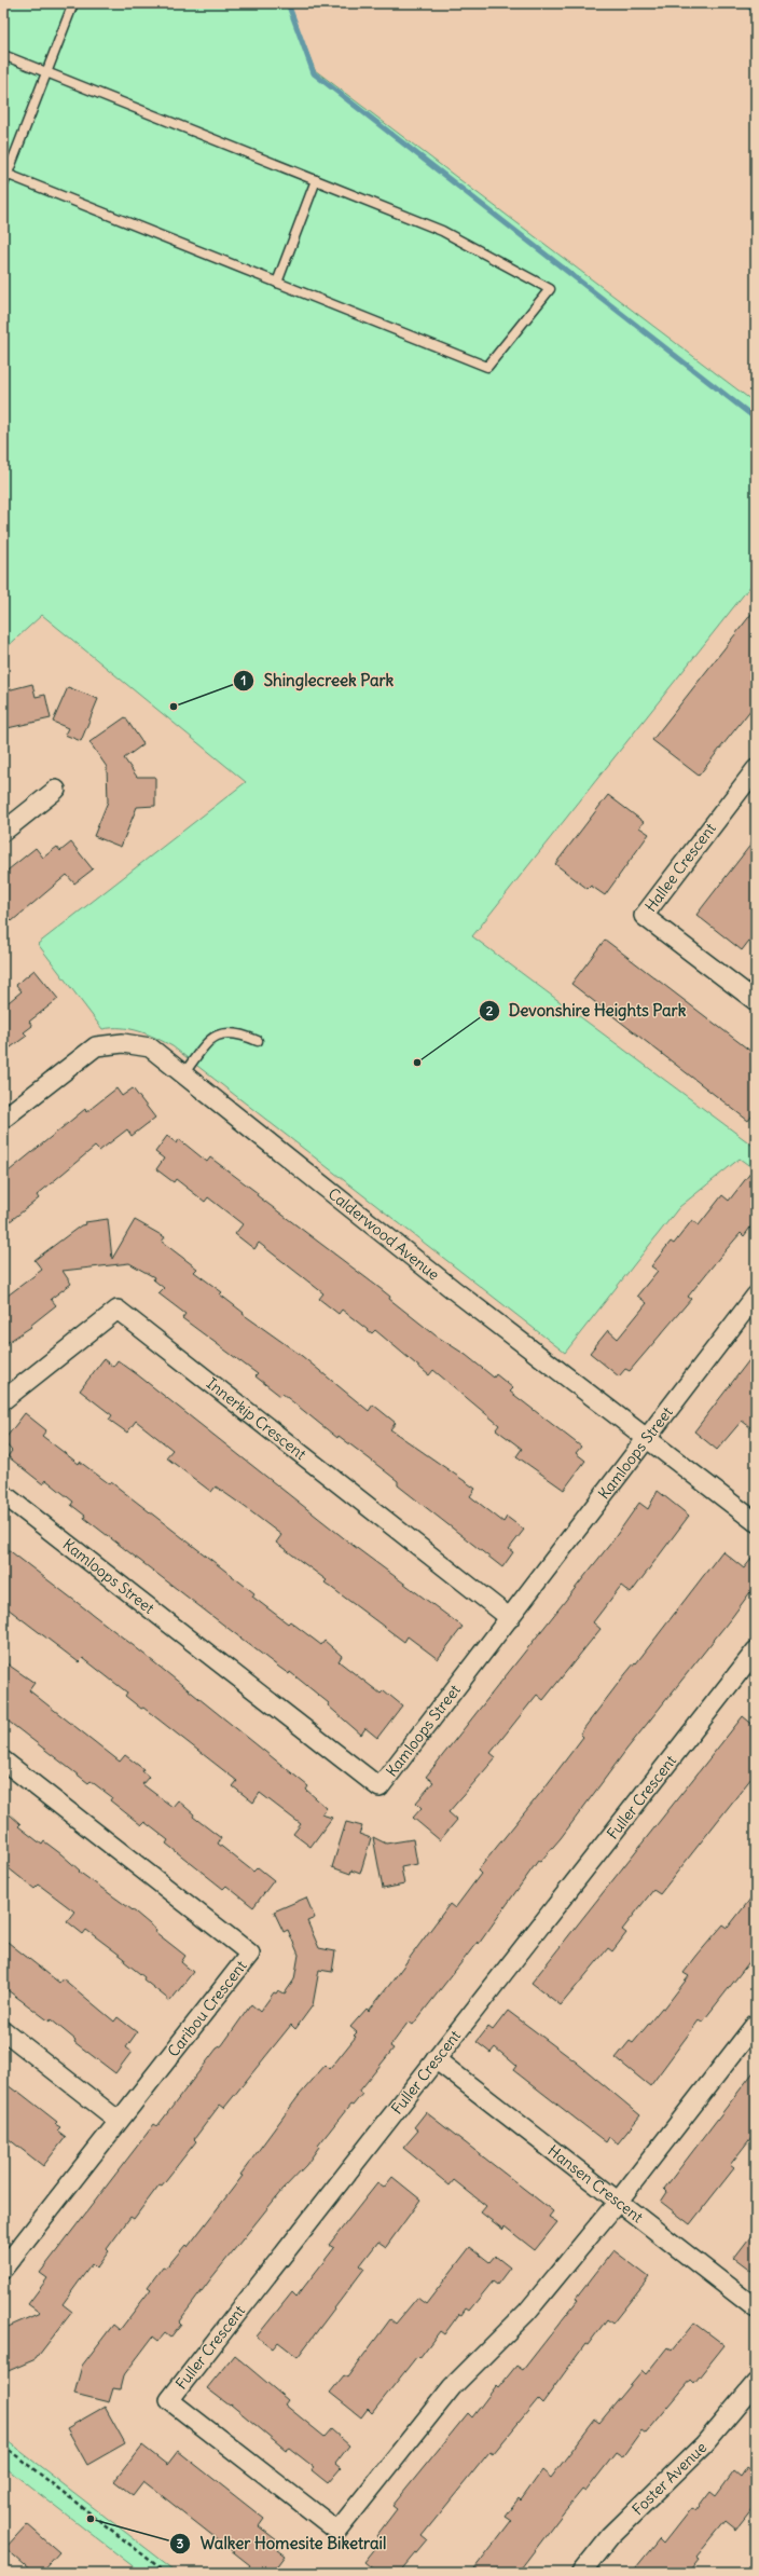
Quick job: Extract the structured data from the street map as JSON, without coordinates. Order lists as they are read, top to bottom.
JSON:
{
  "streets": {
    "street": [
      "Hallee Crescent",
      "Calderwood Avenue",
      "Innerkip Crescent",
      "Kamloops Street",
      "Fuller Crescent",
      "Caribou Crescent",
      "Hansen Crescent",
      "Foster Avenue"
    ]
  },
  "crossings": [
    ["Calderwood Avenue", "Kamloops Street"],
    ["Innerkip Crescent", "Kamloops Street"],
    ["Fuller Crescent", "Hansen Crescent"]
  ],
  "places": ["Shinglecreek Park", "Devonshire Heights Park", "Walker Homesite Biketrail"]
}
